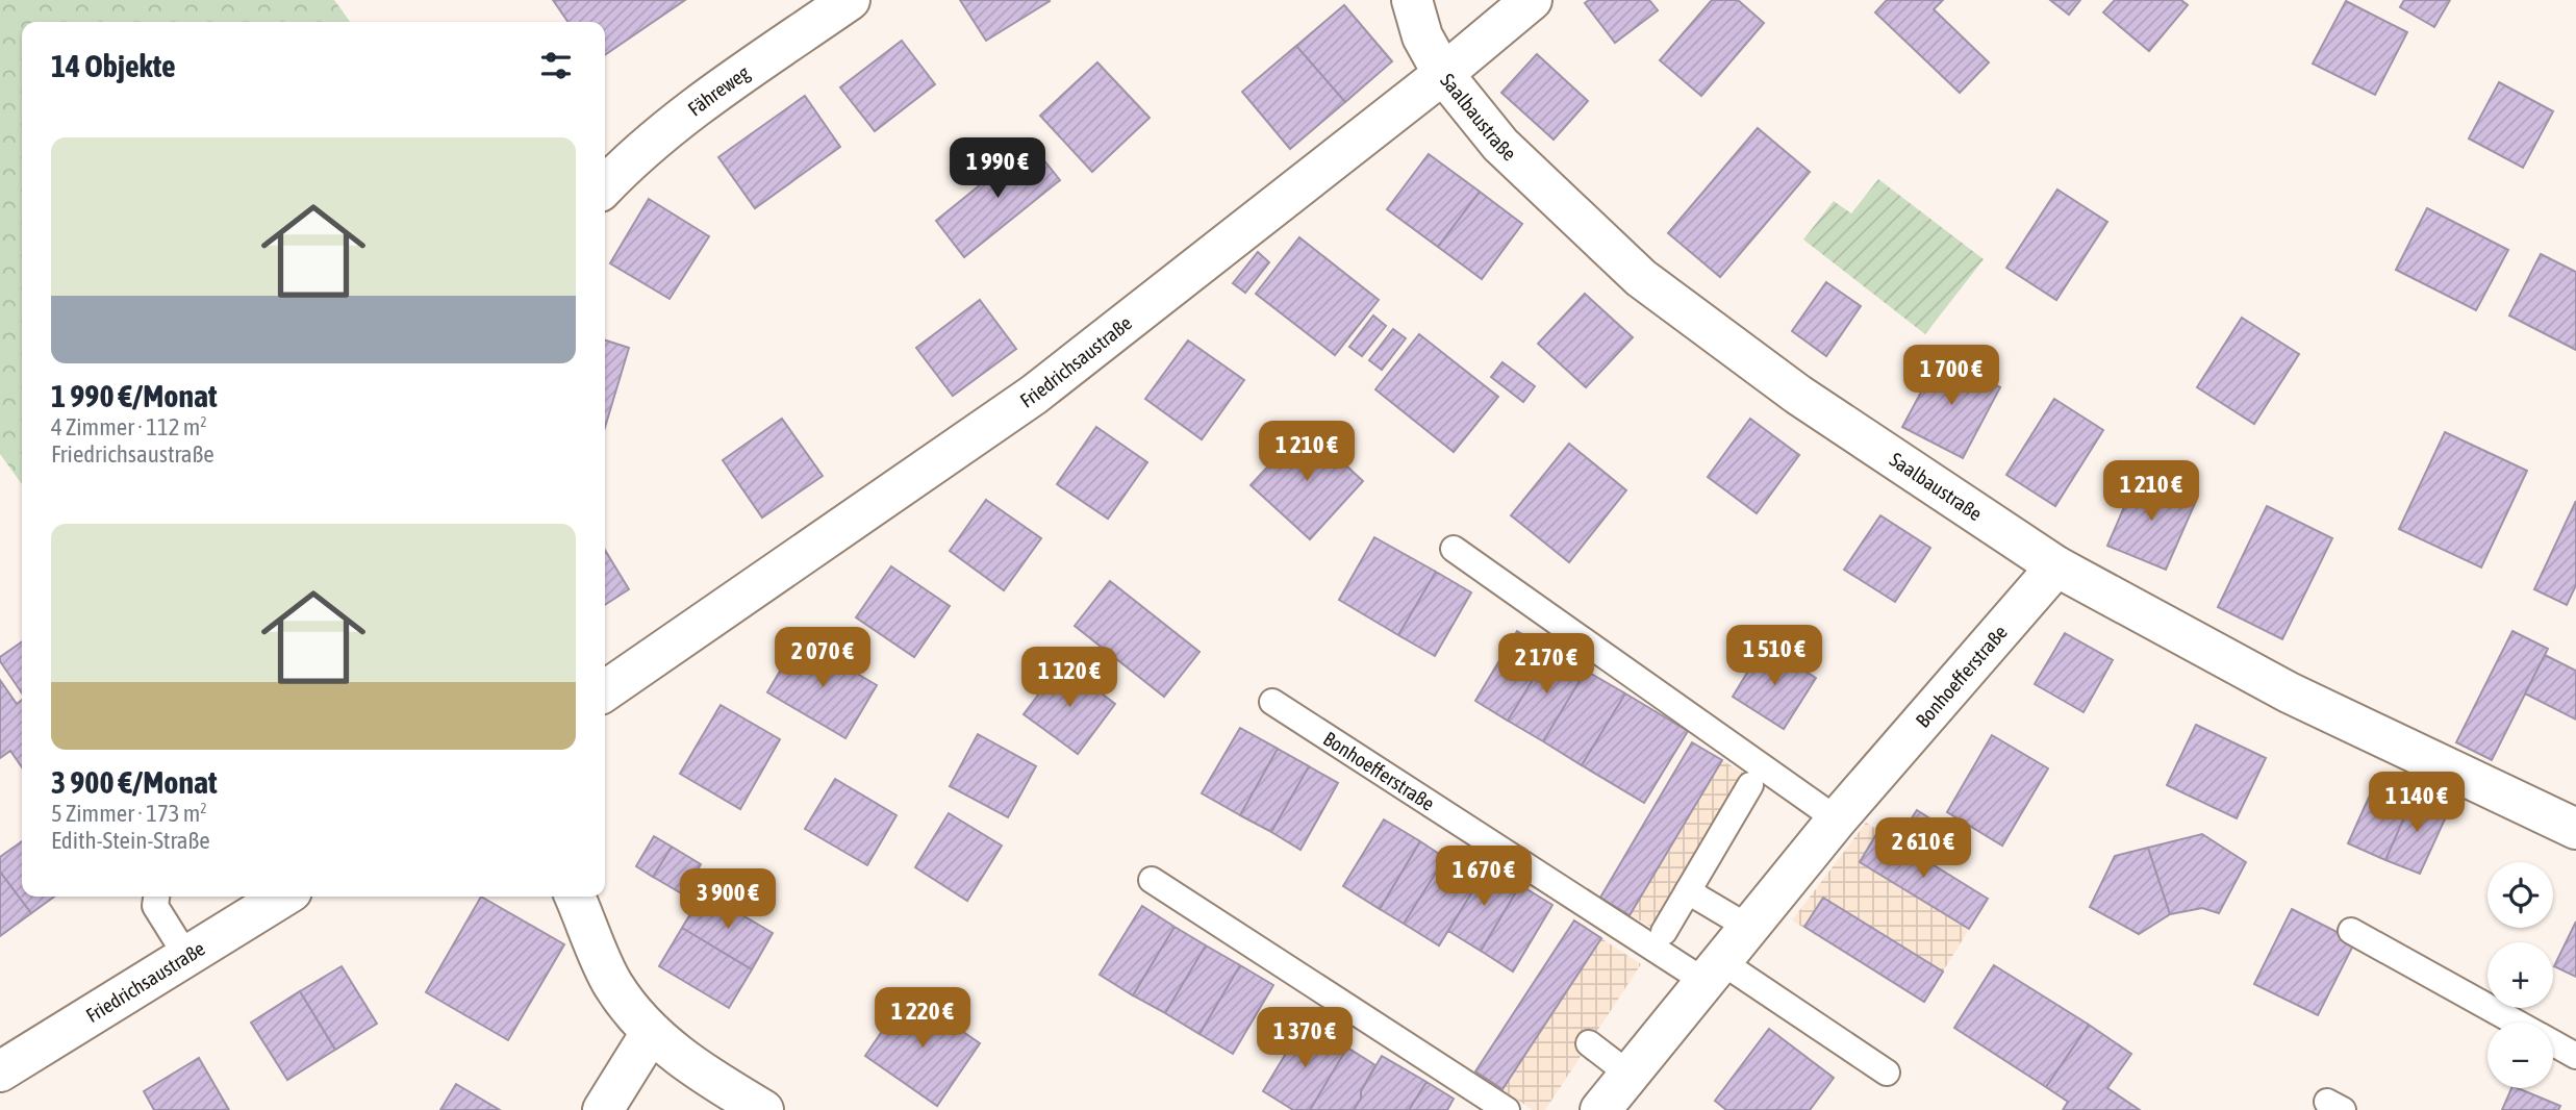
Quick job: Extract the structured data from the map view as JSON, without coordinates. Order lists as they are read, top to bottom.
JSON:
{
  "streets": {
    "street": [
      "Fähreweg",
      "Saalbaustraße",
      "Friedrichsaustraße",
      "Bonhoefferstraße"
    ]
  },
  "crossings": [
    ["Saalbaustraße", "Friedrichsaustraße"],
    ["Saalbaustraße", "Bonhoefferstraße"]
  ],
  "page": {
    "heading": "14 Objekte",
    "list": [
      {
        "name": "1 990 €/Monat",
        "note": "4 Zimmer · 112 m² · Friedrichsaustraße"
      },
      {
        "name": "3 900 €/Monat",
        "note": "5 Zimmer · 173 m² · Edith-Stein-Straße"
      }
    ],
    "price": [
      "1 990 €",
      "1 700 €",
      "1 210 €",
      "1 210 €",
      "1 510 €",
      "2 070 €",
      "2 170 €",
      "1 120 €",
      "1 140 €",
      "2 610 €",
      "1 670 €",
      "3 900 €",
      "1 220 €",
      "1 370 €"
    ],
    "map_buttons": ["+", "−"]
  }
}
